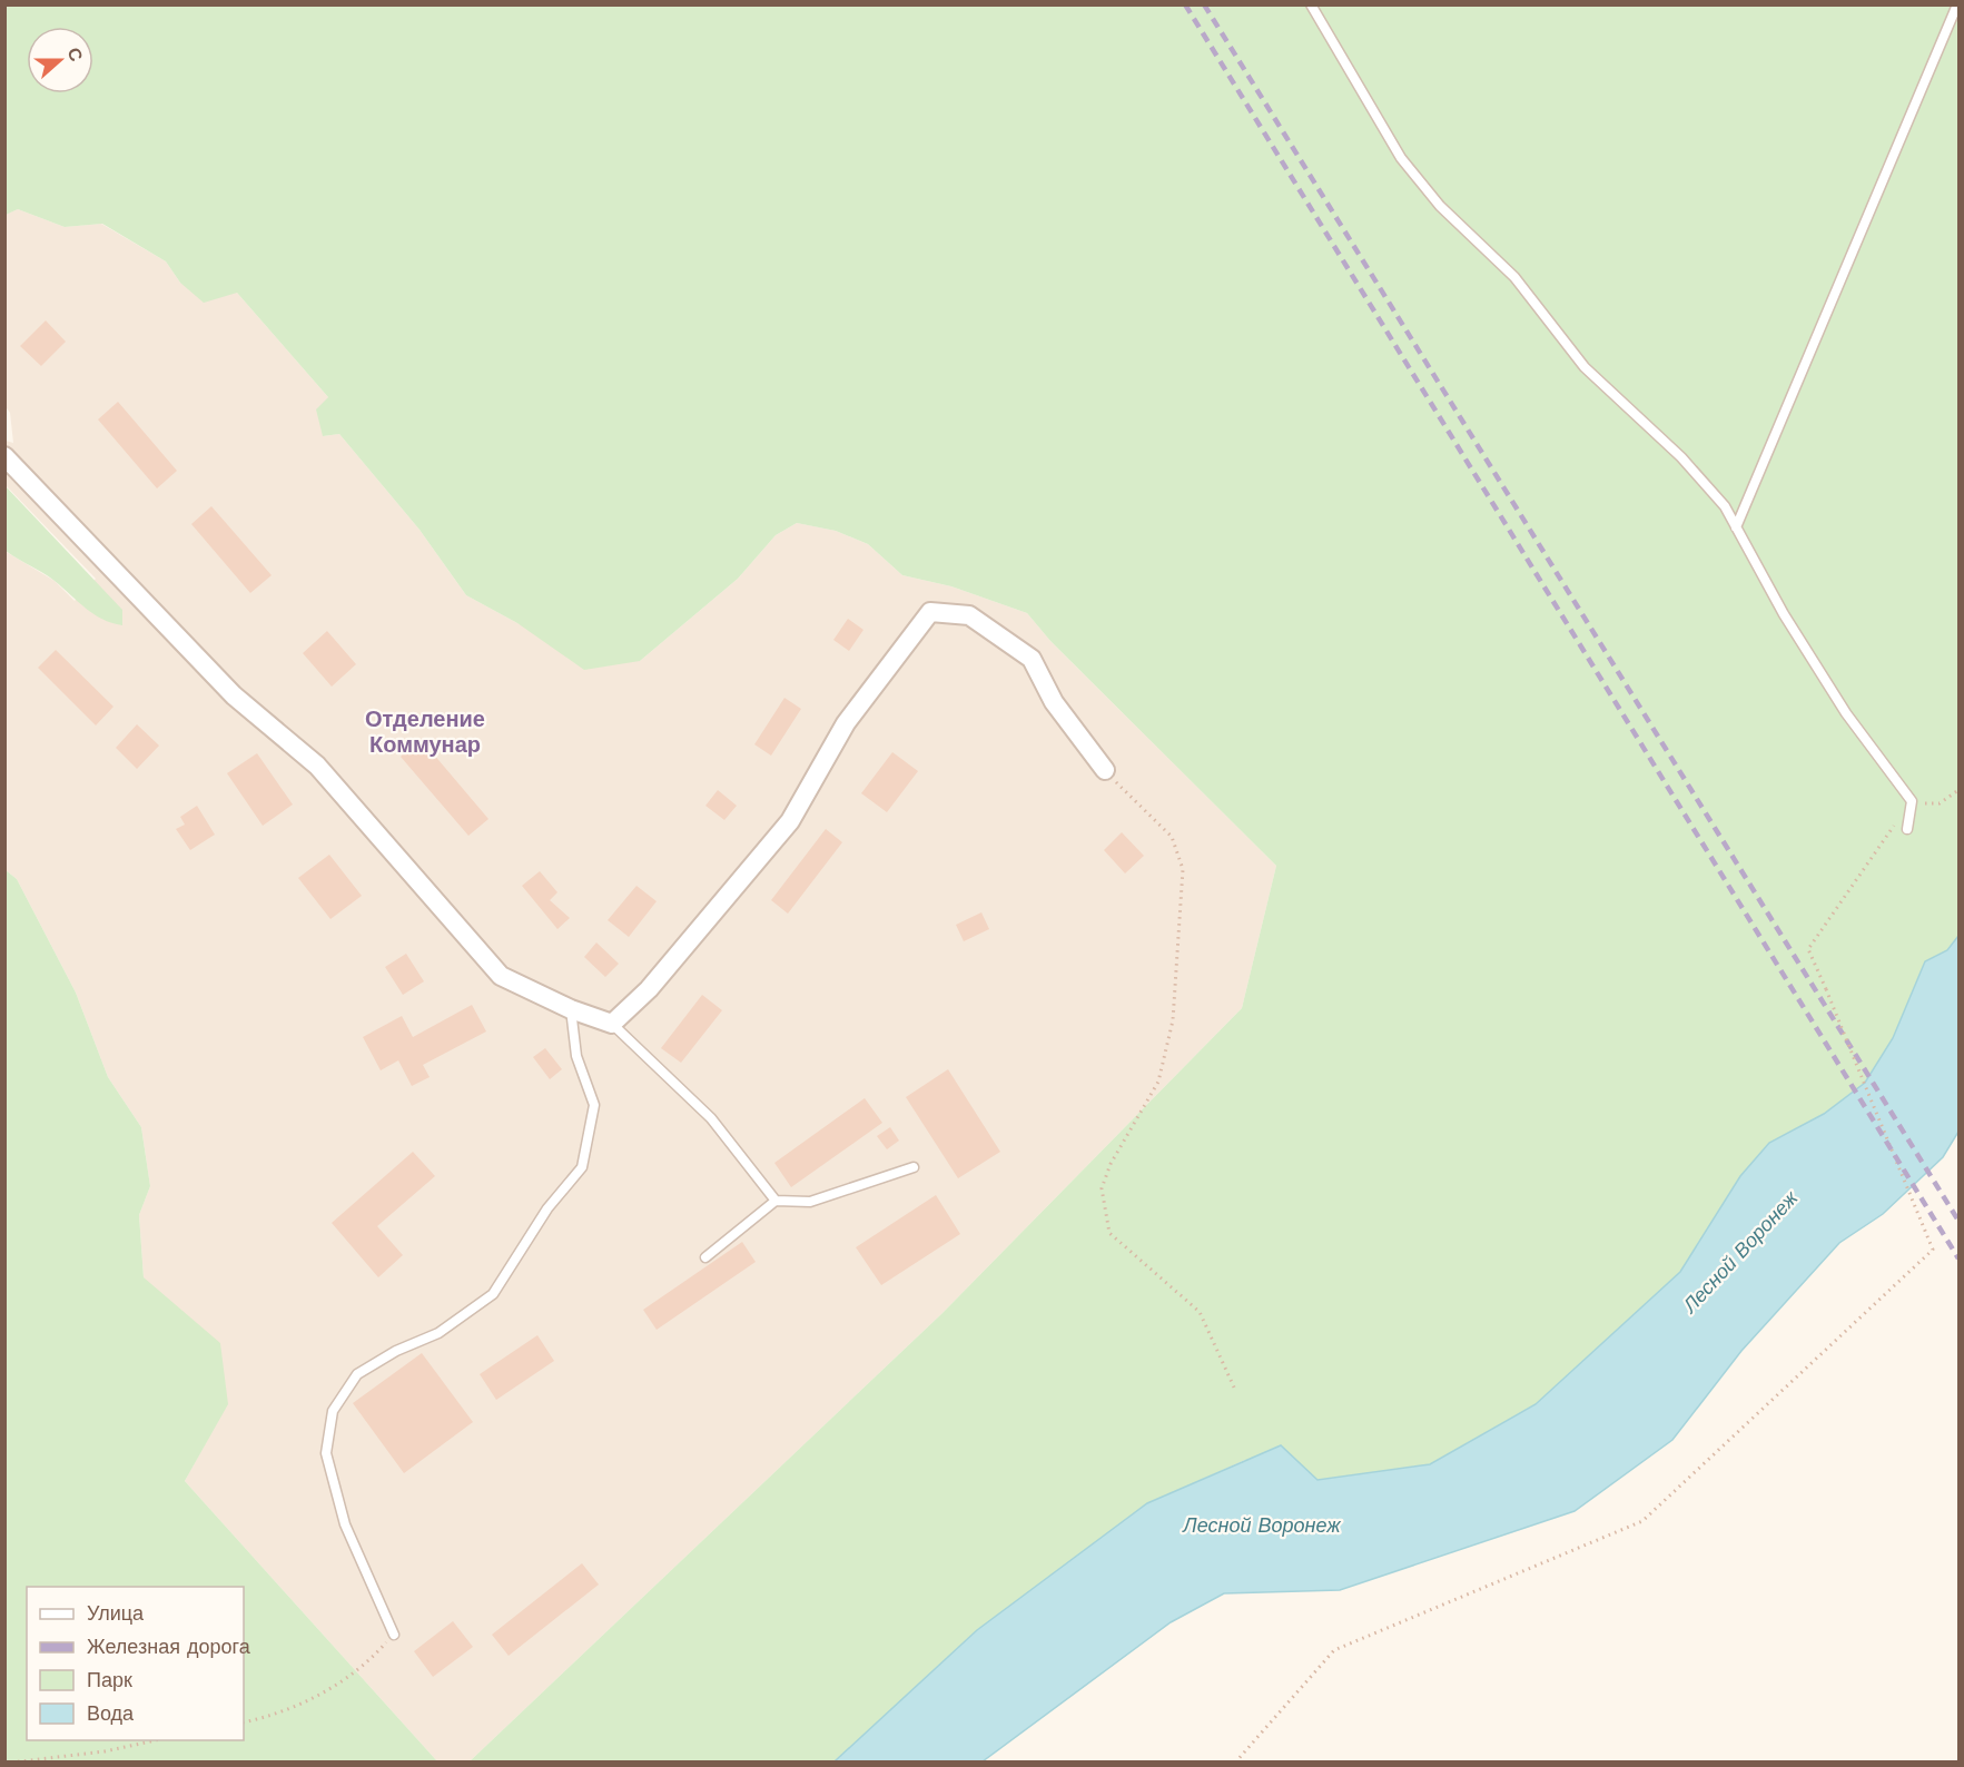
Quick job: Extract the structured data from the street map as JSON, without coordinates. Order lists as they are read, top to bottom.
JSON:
{
  "districts": ["Отделение Коммунар"],
  "water": ["Лесной Воронеж"],
  "legend": [
    "Улица",
    "Железная дорога",
    "Парк",
    "Вода"
  ],
  "north": "right"
}
